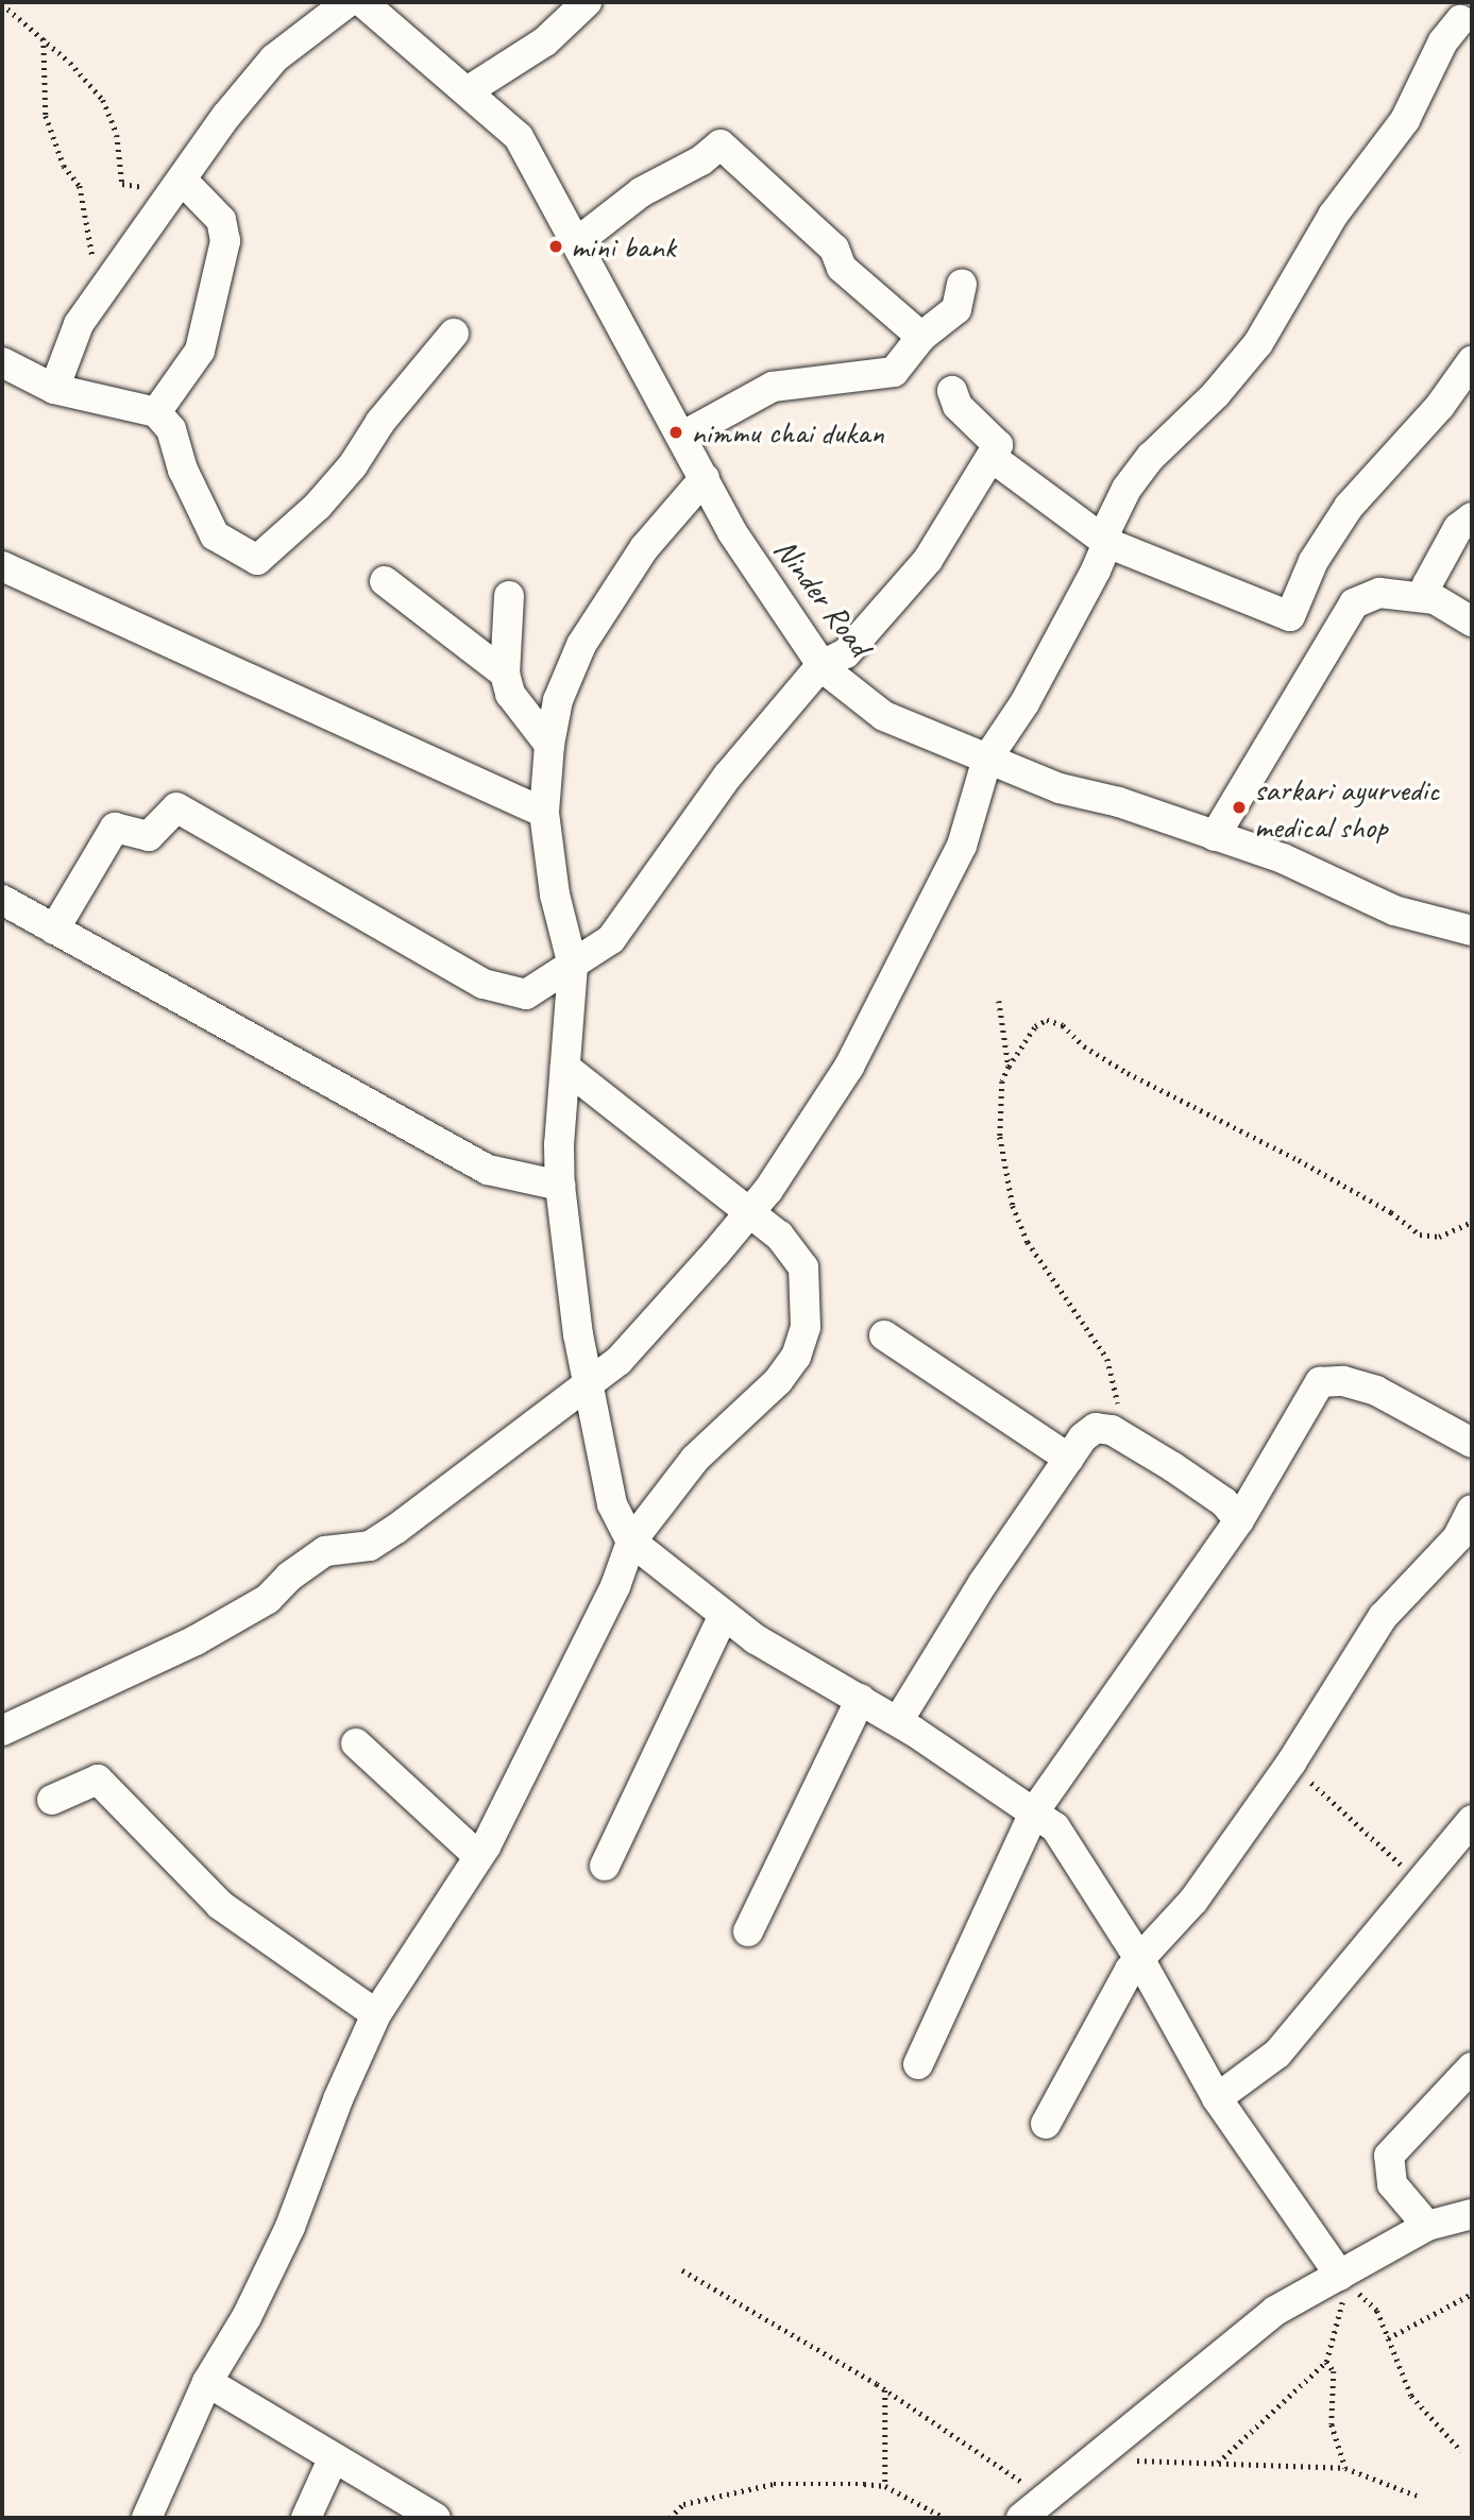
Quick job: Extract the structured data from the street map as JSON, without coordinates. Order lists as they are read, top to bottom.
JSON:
{
  "streets": {
    "street": ["Ninder Road"]
  },
  "places": ["mini bank", "nimmu chai dukan", "sarkari ayurvedic medical shop"]
}
